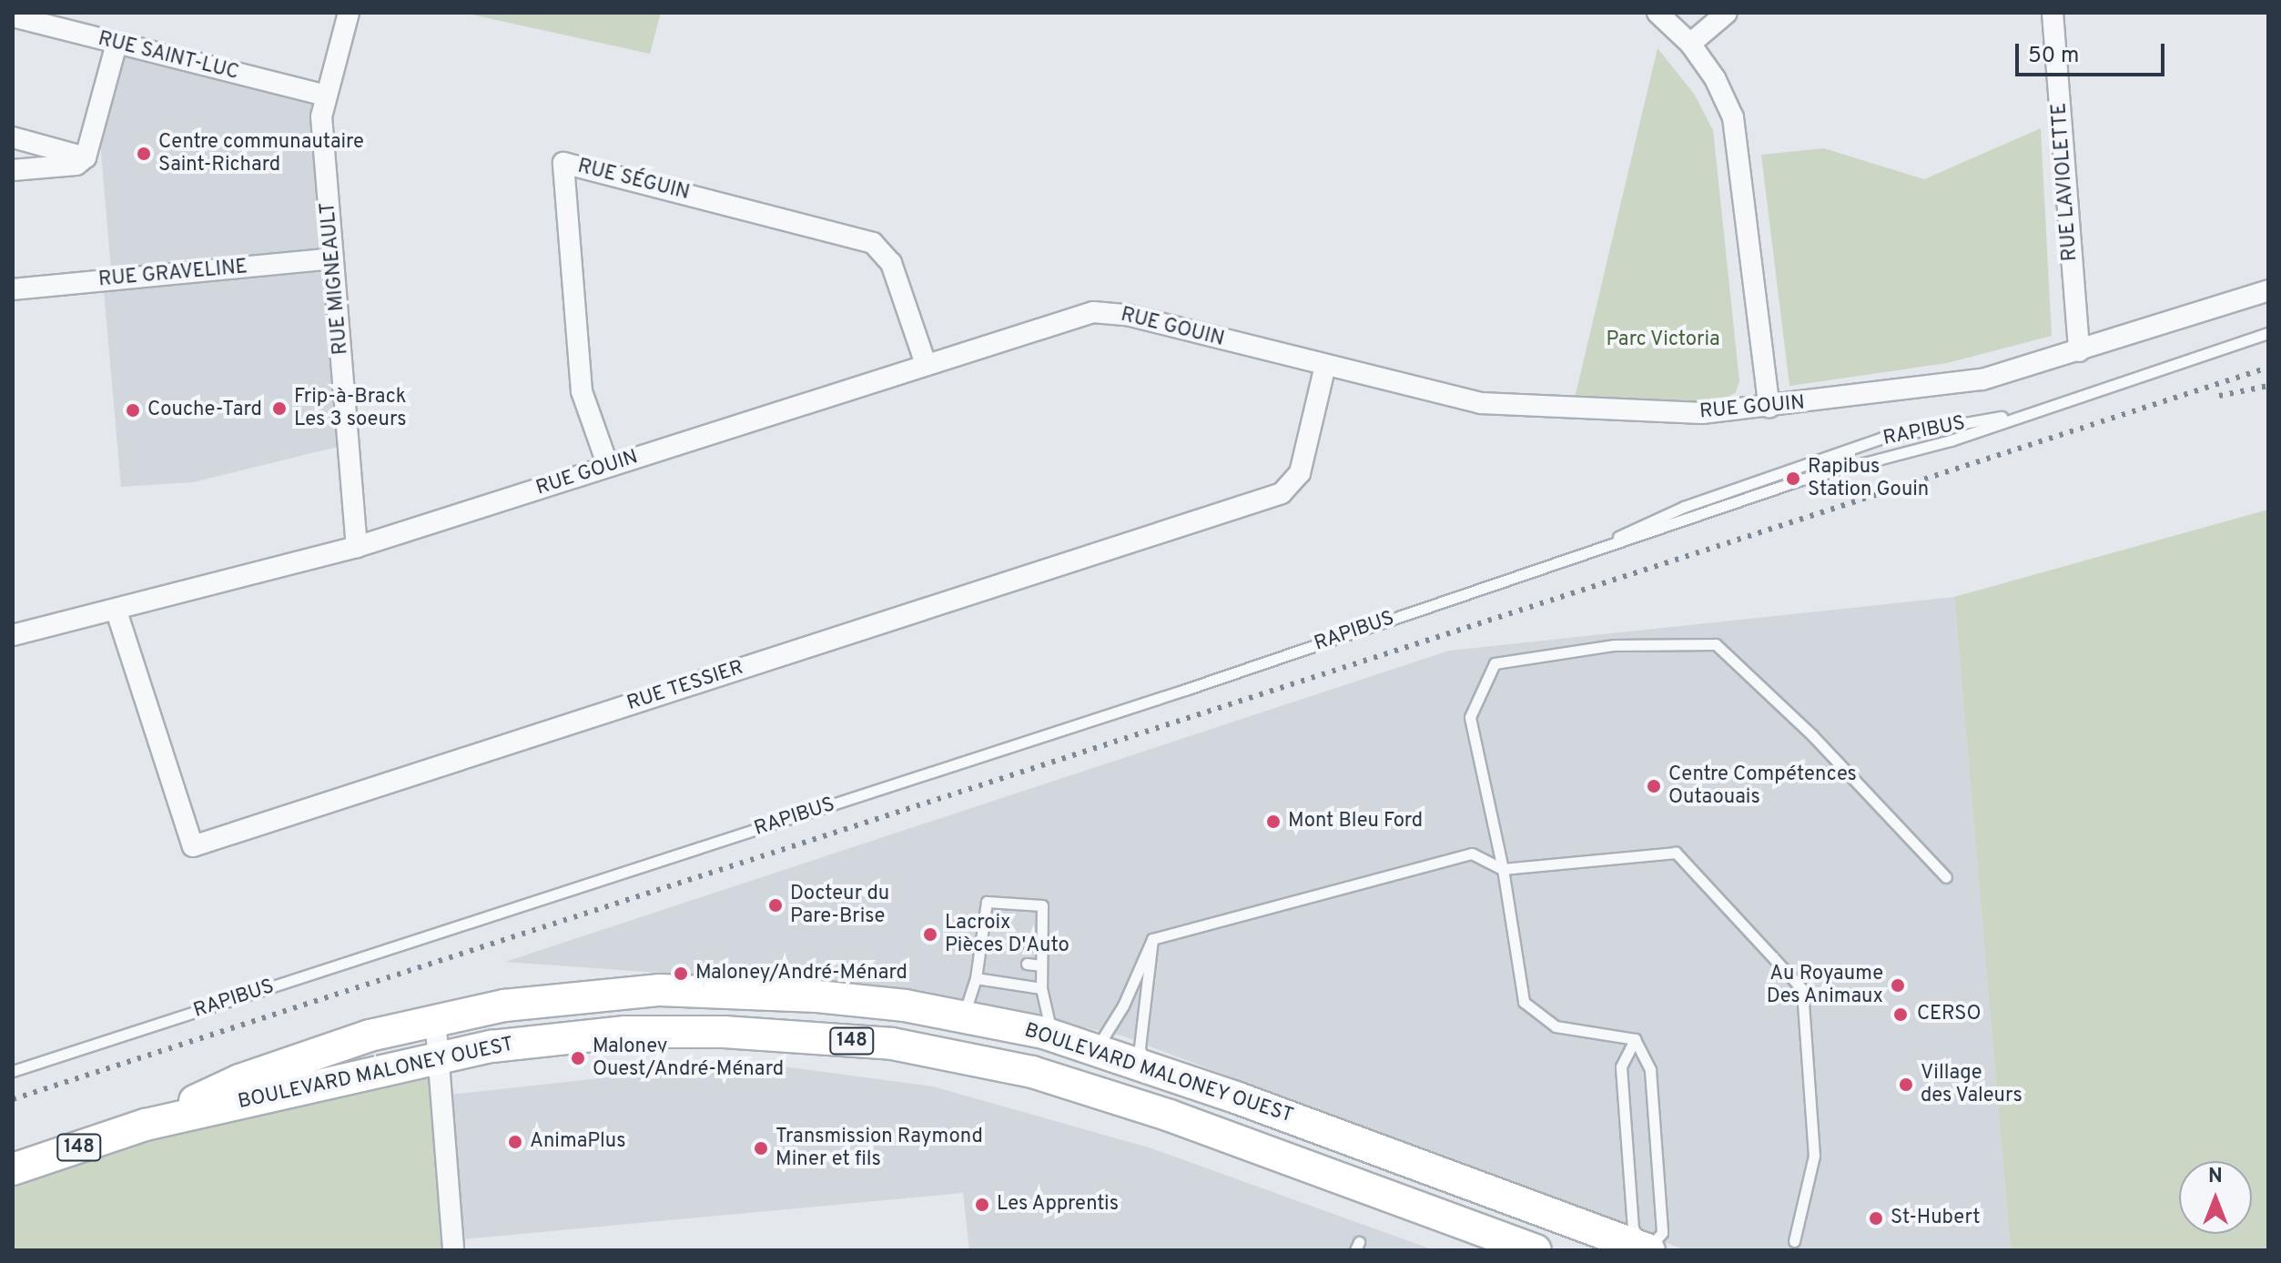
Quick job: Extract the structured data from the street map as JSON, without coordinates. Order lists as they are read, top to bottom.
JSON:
{
  "streets": {
    "main road": ["148", "BOULEVARD MALONEY OUEST"],
    "street": [
      "RUE SAINT-LUC",
      "RUE SÉGUIN",
      "RUE LAVIOLETTE",
      "RUE GRAVELINE",
      "RUE MIGNEAULT",
      "RUE GOUIN",
      "RUE TESSIER"
    ],
    "lane": ["RAPIBUS"]
  },
  "crossings": [
    ["RUE SAINT-LUC", "RUE MIGNEAULT"],
    ["RUE SÉGUIN", "RUE GOUIN"],
    ["RUE LAVIOLETTE", "RUE GOUIN"],
    ["RUE GRAVELINE", "RUE MIGNEAULT"],
    ["RUE MIGNEAULT", "RUE GOUIN"],
    ["RUE GOUIN", "RUE TESSIER"]
  ],
  "parks": ["Parc Victoria"],
  "places": [
    "Centre communautaire Saint-Richard",
    "Frip-à-Brack Les 3 soeurs",
    "Couche-Tard",
    "Rapibus Station Gouin",
    "Centre Compétences Outaouais",
    "Mont Bleu Ford",
    "Docteur du Pare-Brise",
    "Lacroix Pièces D'Auto",
    "Maloney/André-Ménard",
    "Au Royaume Des Animaux",
    "CERSO",
    "Maloney Ouest/André-Ménard",
    "Village des Valeurs",
    "AnimaPlus",
    "Transmission Raymond Miner et fils",
    "Les Apprentis",
    "St-Hubert"
  ],
  "scale_bar": "50 m",
  "north": "top"
}
